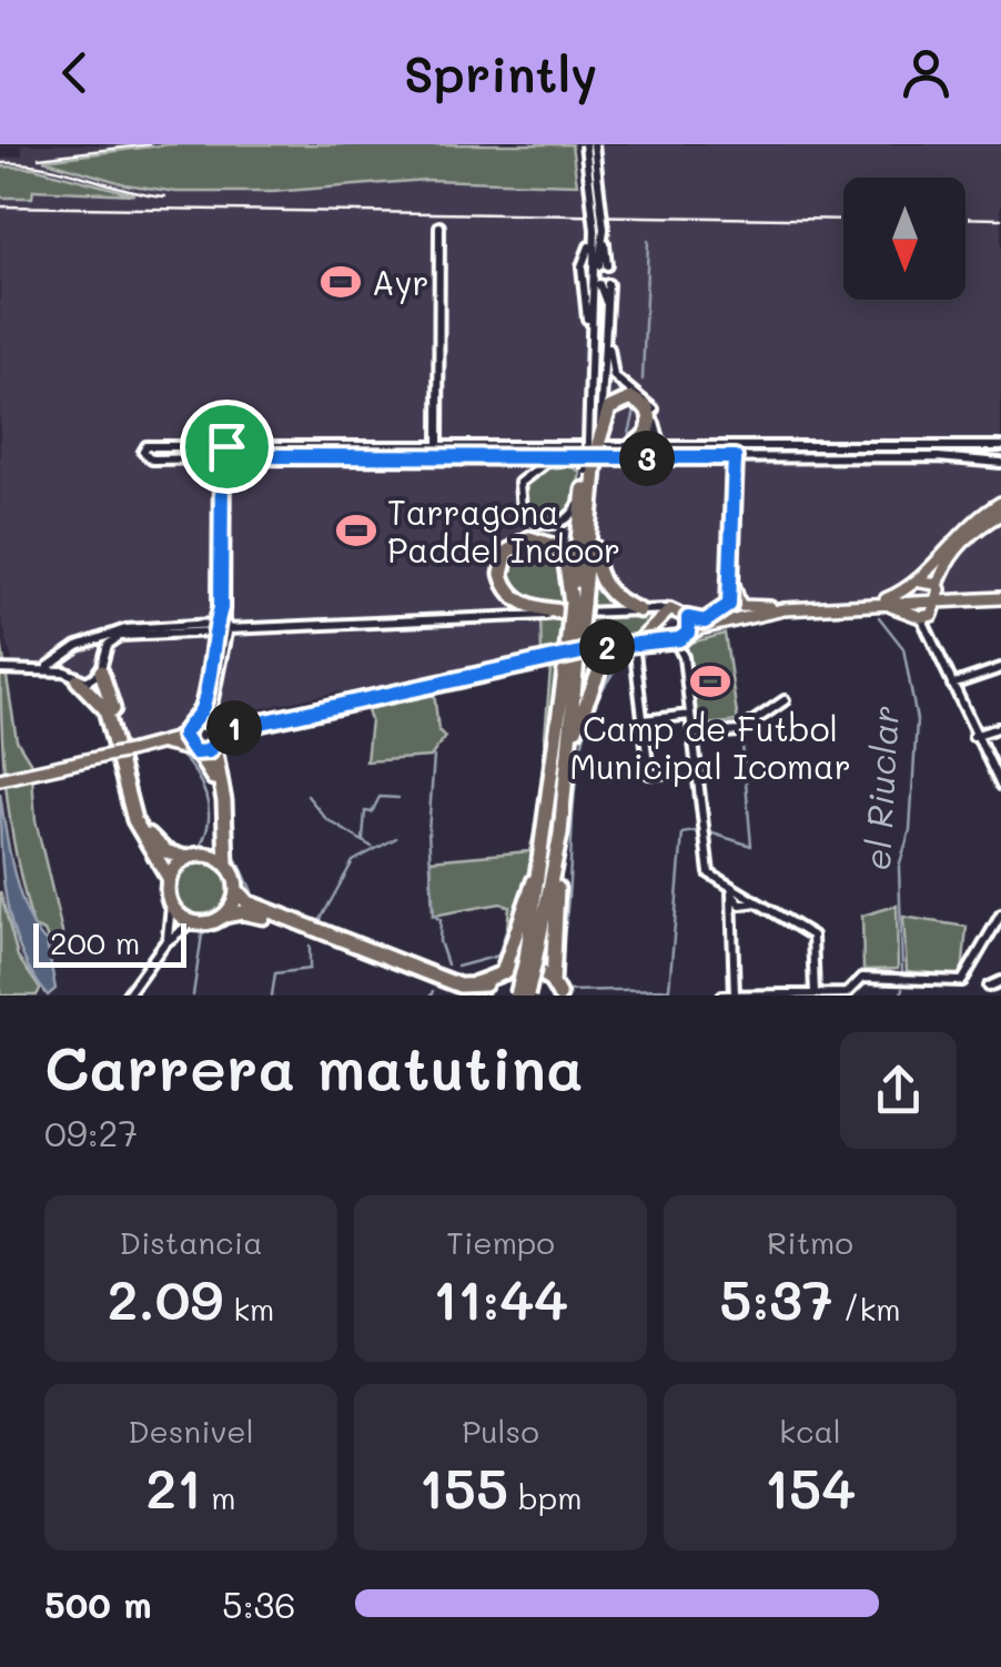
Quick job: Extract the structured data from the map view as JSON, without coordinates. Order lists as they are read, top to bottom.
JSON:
{
  "water": ["el Riuclar"],
  "places": {
    "sports": ["Ayr", "Tarragona Paddel Indoor", "Camp de Futbol Municipal Icomar"]
  },
  "scale_bar": "200 m",
  "north": "bottom",
  "page": {
    "header": "Sprintly",
    "pins": ["3", "2", "1"],
    "scale": "200 m",
    "heading": ["Carrera matutina", "09:27"],
    "stats": [
      ["Distancia", "2.09 km"],
      ["Tiempo", "11:44"],
      ["Ritmo", "5:37 /km"],
      ["Desnivel", "21 m"],
      ["Pulso", "155 bpm"],
      ["kcal", "154"]
    ],
    "list": [
      {
        "name": "500 m",
        "note": "5:36"
      }
    ]
  }
}
